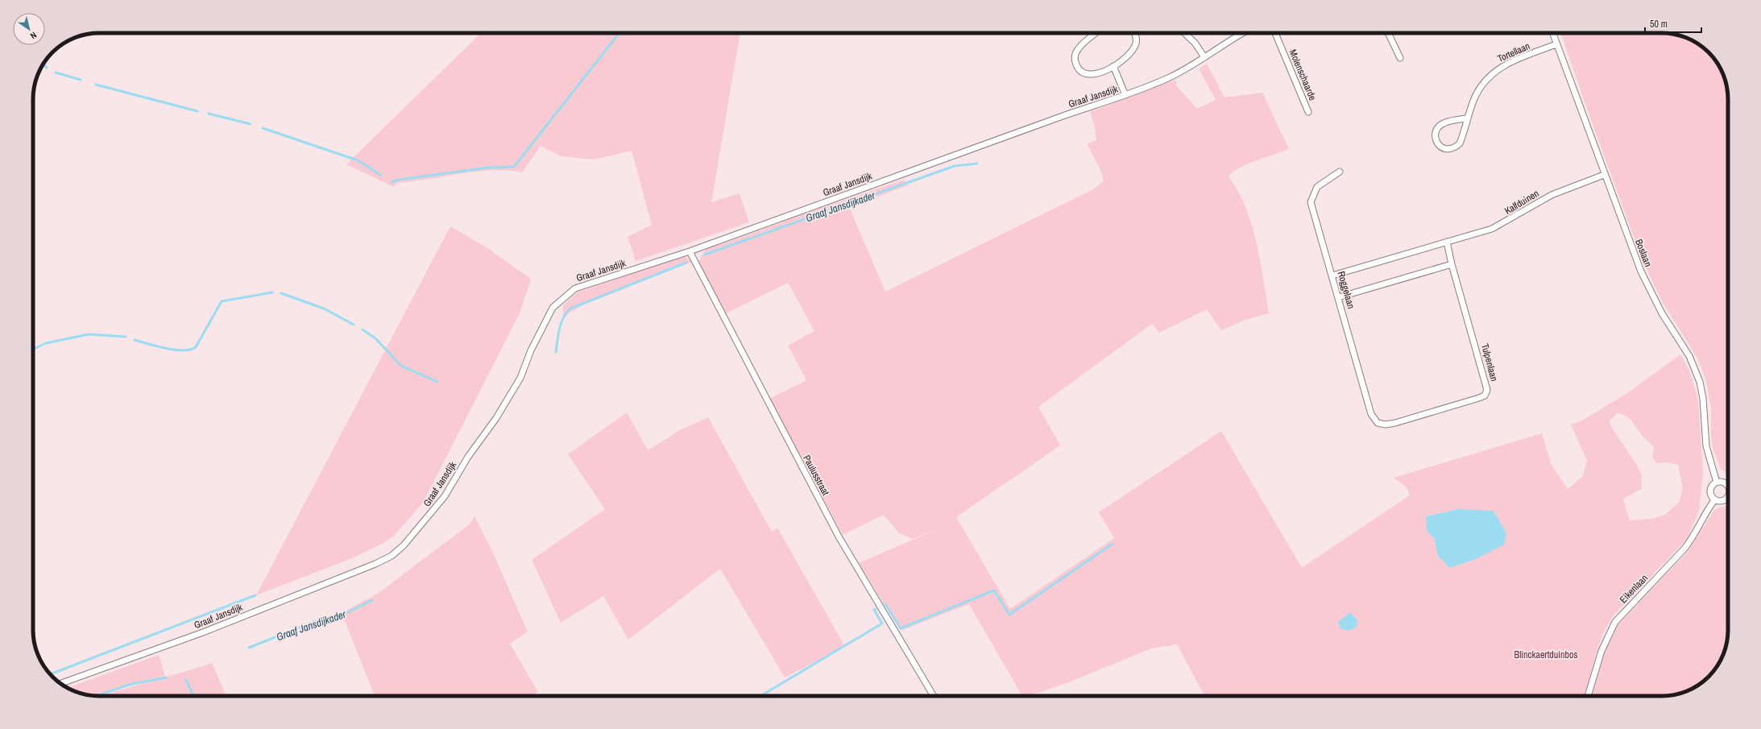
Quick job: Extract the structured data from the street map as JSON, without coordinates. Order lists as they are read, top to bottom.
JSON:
{
  "streets": {
    "street": [
      "Tortellaan",
      "Molenschaarde",
      "Graaf Jansdijk",
      "Kalfduinen",
      "Boslaan",
      "Roggelaan",
      "Tulpenlaan",
      "Paulusstraat",
      "Eikenlaan"
    ]
  },
  "crossings": [
    ["Tortellaan", "Boslaan"],
    ["Graaf Jansdijk", "Paulusstraat"],
    ["Kalfduinen", "Boslaan"],
    ["Kalfduinen", "Roggelaan"],
    ["Roggelaan", "Tulpenlaan"]
  ],
  "water": ["Graaf Jansdijkader"],
  "parks": ["Blinckaertduinbos"],
  "scale_bar": "50 m",
  "north": "bottom right"
}
